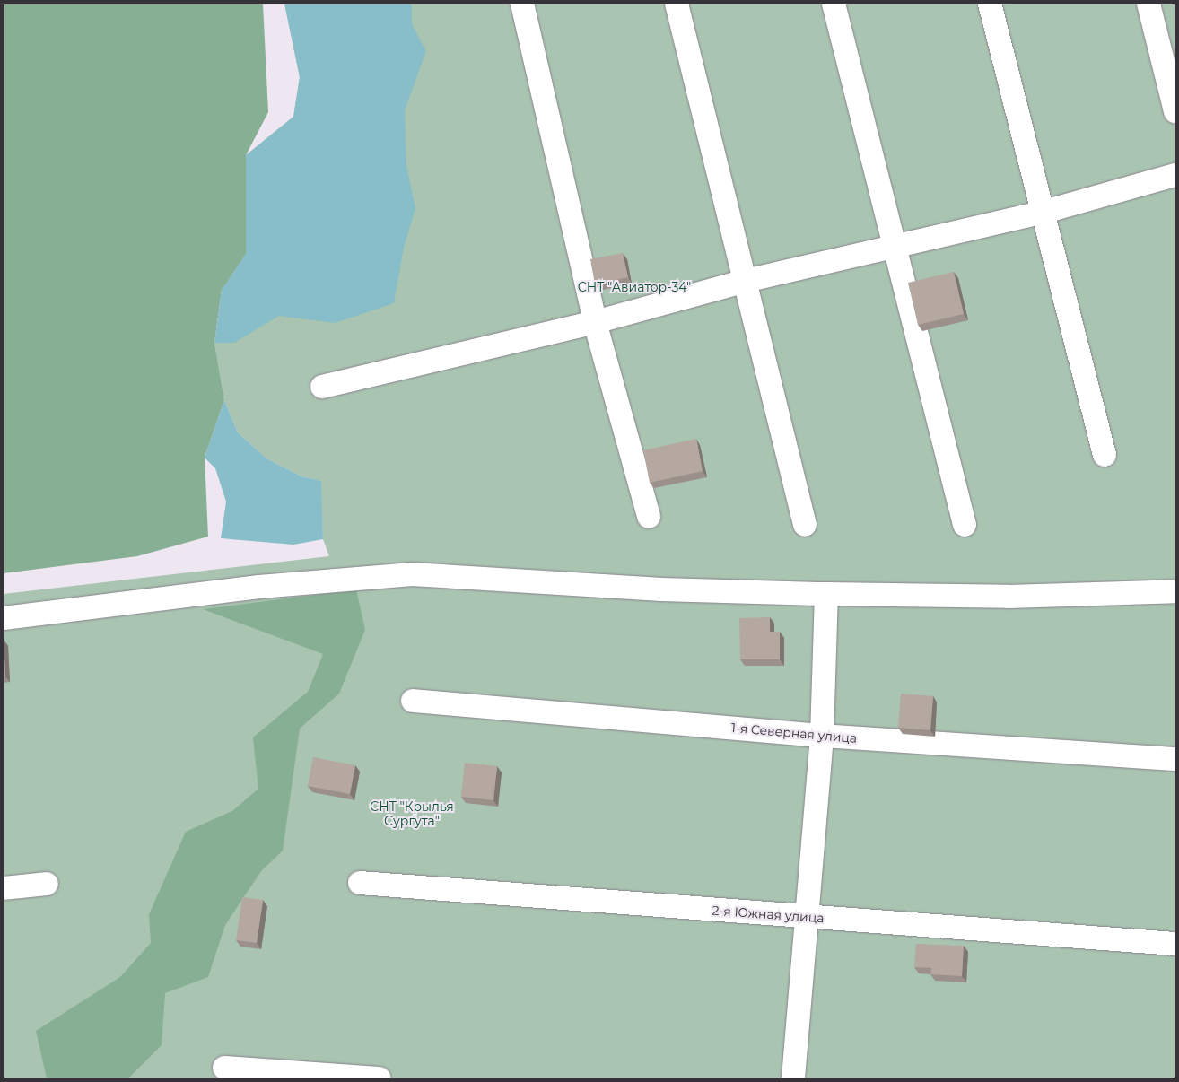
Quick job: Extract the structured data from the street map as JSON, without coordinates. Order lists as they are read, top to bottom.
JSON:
{
  "streets": {
    "street": ["1-я Северная улица", "2-я Южная улица"]
  },
  "parks": ["СНТ \"Авиатор-34\"", "CНТ \"Крылья Сургута\""]
}
